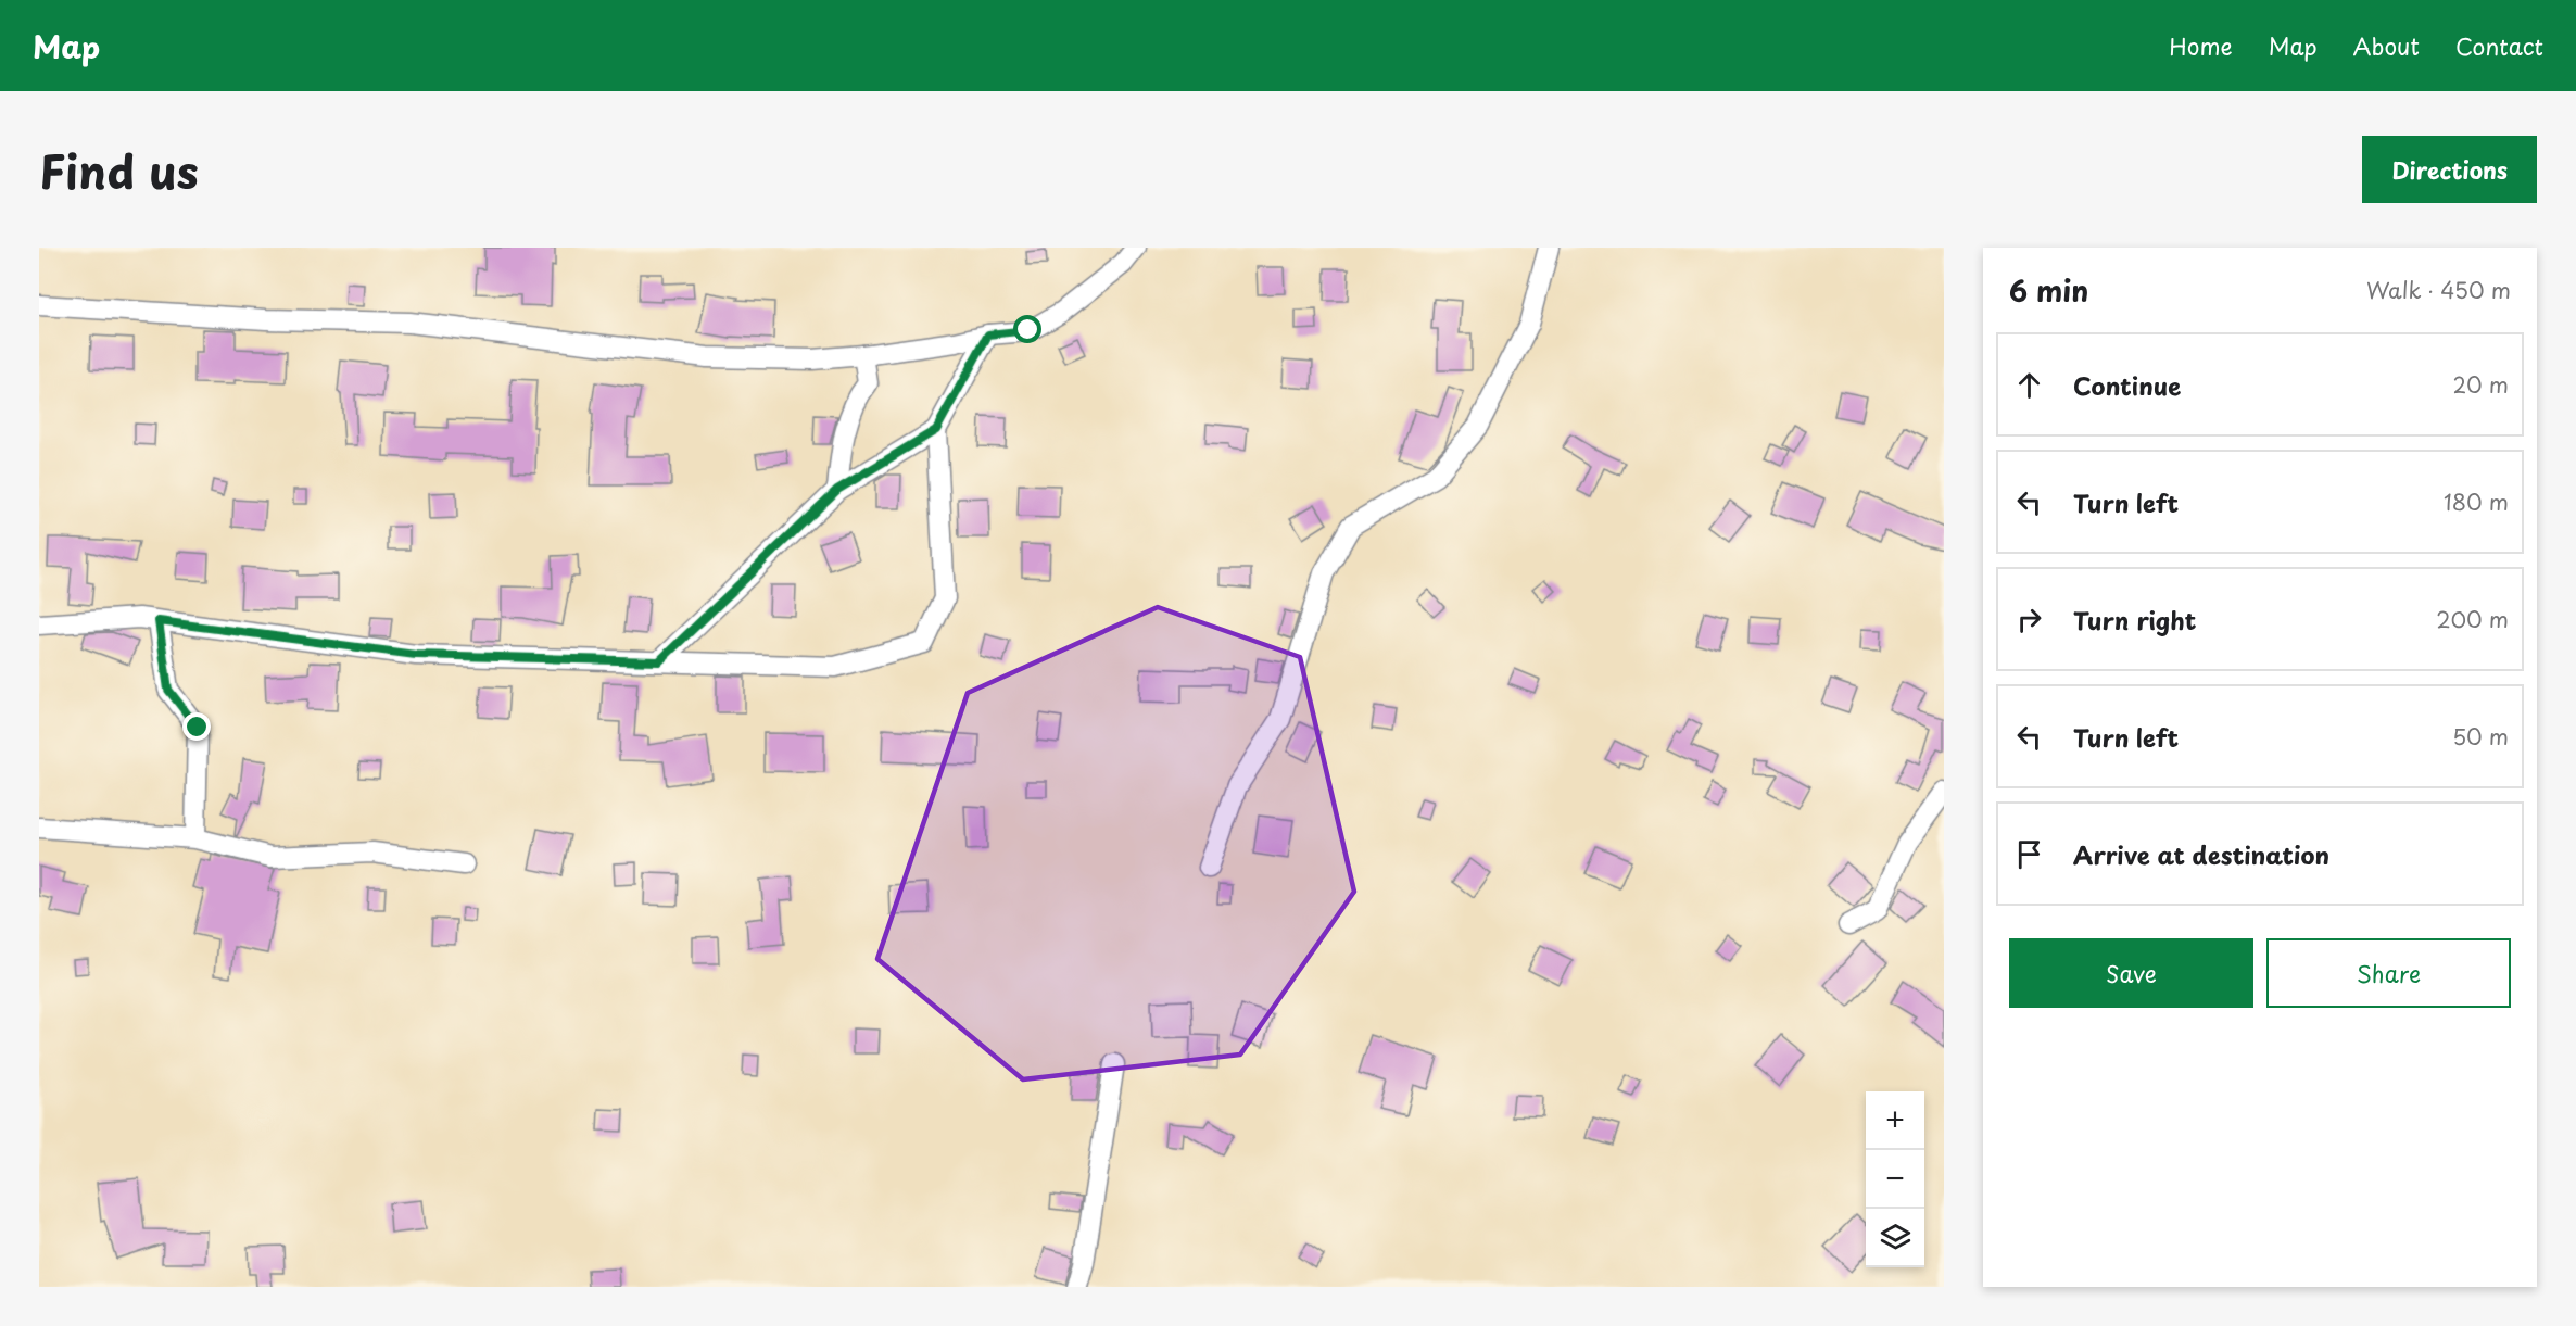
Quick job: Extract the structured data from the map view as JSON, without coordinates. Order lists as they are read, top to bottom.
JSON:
{
  "page": {
    "header": "Map",
    "nav": [
      "Home",
      "Map",
      "About",
      "Contact"
    ],
    "title": "Find us",
    "buttons": [
      "Directions",
      ["Save", "Share"]
    ],
    "heading": ["6 min", "Walk · 450 m"],
    "list": [
      ["Continue", "20 m"],
      ["Turn left", "180 m"],
      ["Turn right", "200 m"],
      ["Turn left", "50 m"],
      "Arrive at destination"
    ],
    "map_buttons": ["+", "−"]
  }
}
